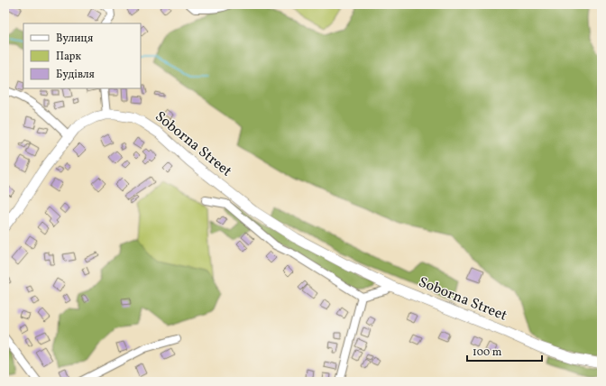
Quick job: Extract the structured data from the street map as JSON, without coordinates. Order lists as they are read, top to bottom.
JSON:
{
  "streets": {
    "main road": ["Soborna Street"]
  },
  "legend": ["Вулиця", "Парк", "Будівля"],
  "scale_bar": "100 m"
}
